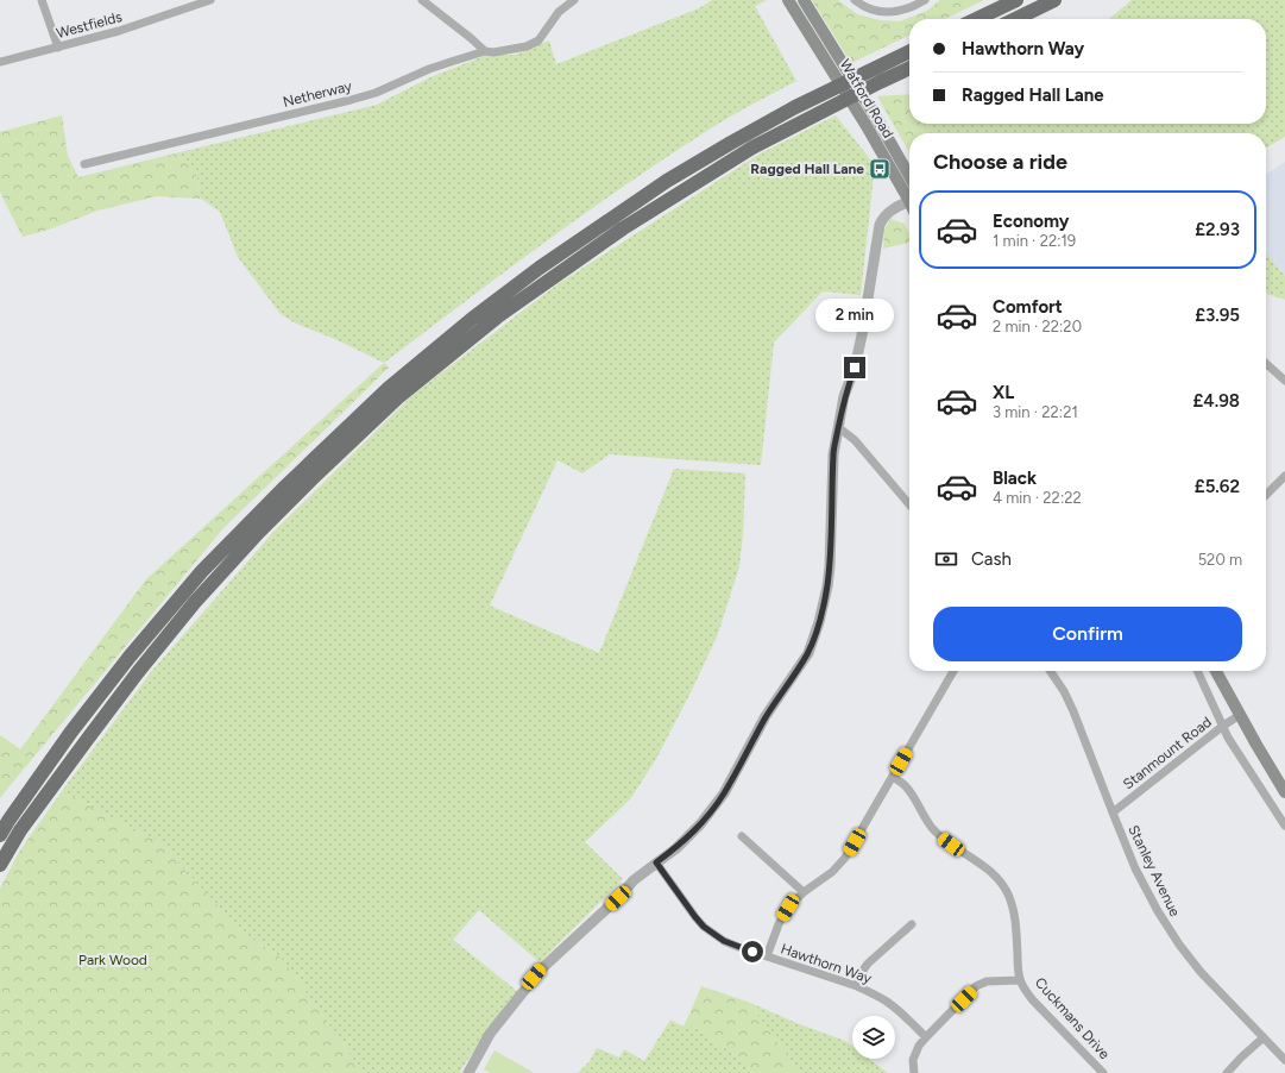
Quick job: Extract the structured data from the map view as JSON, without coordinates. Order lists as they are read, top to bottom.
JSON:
{
  "streets": {
    "main road": ["Watford Road"],
    "street": [
      "Westfields",
      "Netherway",
      "Stanmount Road",
      "Stanley Avenue",
      "Hawthorn Way",
      "Cuckmans Drive"
    ]
  },
  "crossings": [
    ["Stanmount Road", "Stanley Avenue"]
  ],
  "parks": ["Park Wood"],
  "places": {
    "bus stop": ["Ragged Hall Lane"]
  },
  "page": {
    "banner": ["Hawthorn Way", "Ragged Hall Lane"],
    "heading": "Choose a ride",
    "list": [
      {
        "name": "Economy",
        "note": "1 min · 22:19",
        "value": "£2.93"
      },
      {
        "name": "Comfort",
        "note": "2 min · 22:20",
        "value": "£3.95"
      },
      {
        "name": "XL",
        "note": "3 min · 22:21",
        "value": "£4.98"
      },
      {
        "name": "Black",
        "note": "4 min · 22:22",
        "value": "£5.62"
      }
    ],
    "bubble": "2 min",
    "pay": ["Cash", "520 m"],
    "buttons": "Confirm"
  }
}
